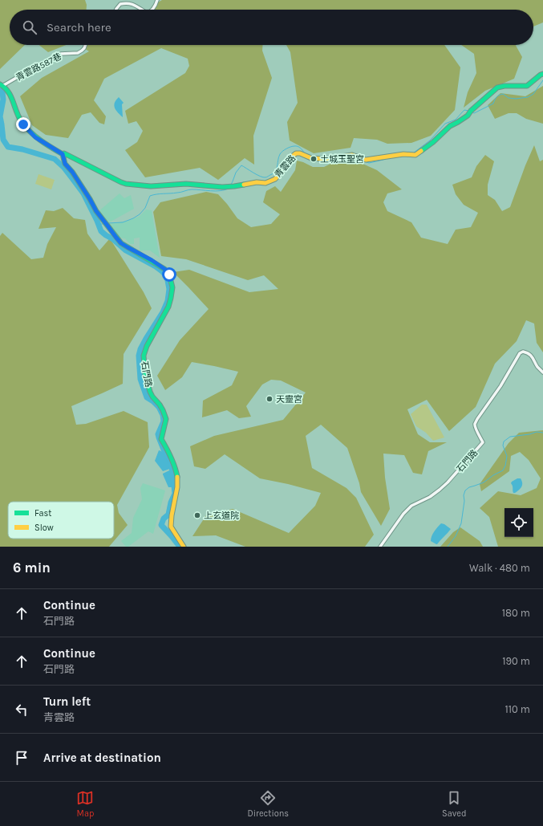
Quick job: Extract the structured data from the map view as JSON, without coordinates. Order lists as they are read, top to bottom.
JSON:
{
  "streets": {
    "street": ["青雲路587巷", "青雲路", "石門路"]
  },
  "crossings": [
    ["青雲路587巷", "青雲路"],
    ["青雲路", "石門路"]
  ],
  "places": ["土城玉聖宮", "天靈宮", "上玄道院"],
  "legend": ["Fast", "Slow"],
  "page": {
    "search": "Search here",
    "heading": ["6 min", "Walk · 480 m"],
    "list": [
      ["Continue", "石門路", "180 m"],
      ["Continue", "石門路", "190 m"],
      ["Turn left", "青雲路", "110 m"],
      "Arrive at destination"
    ],
    "nav": ["Map", "Directions", "Saved"]
  }
}
